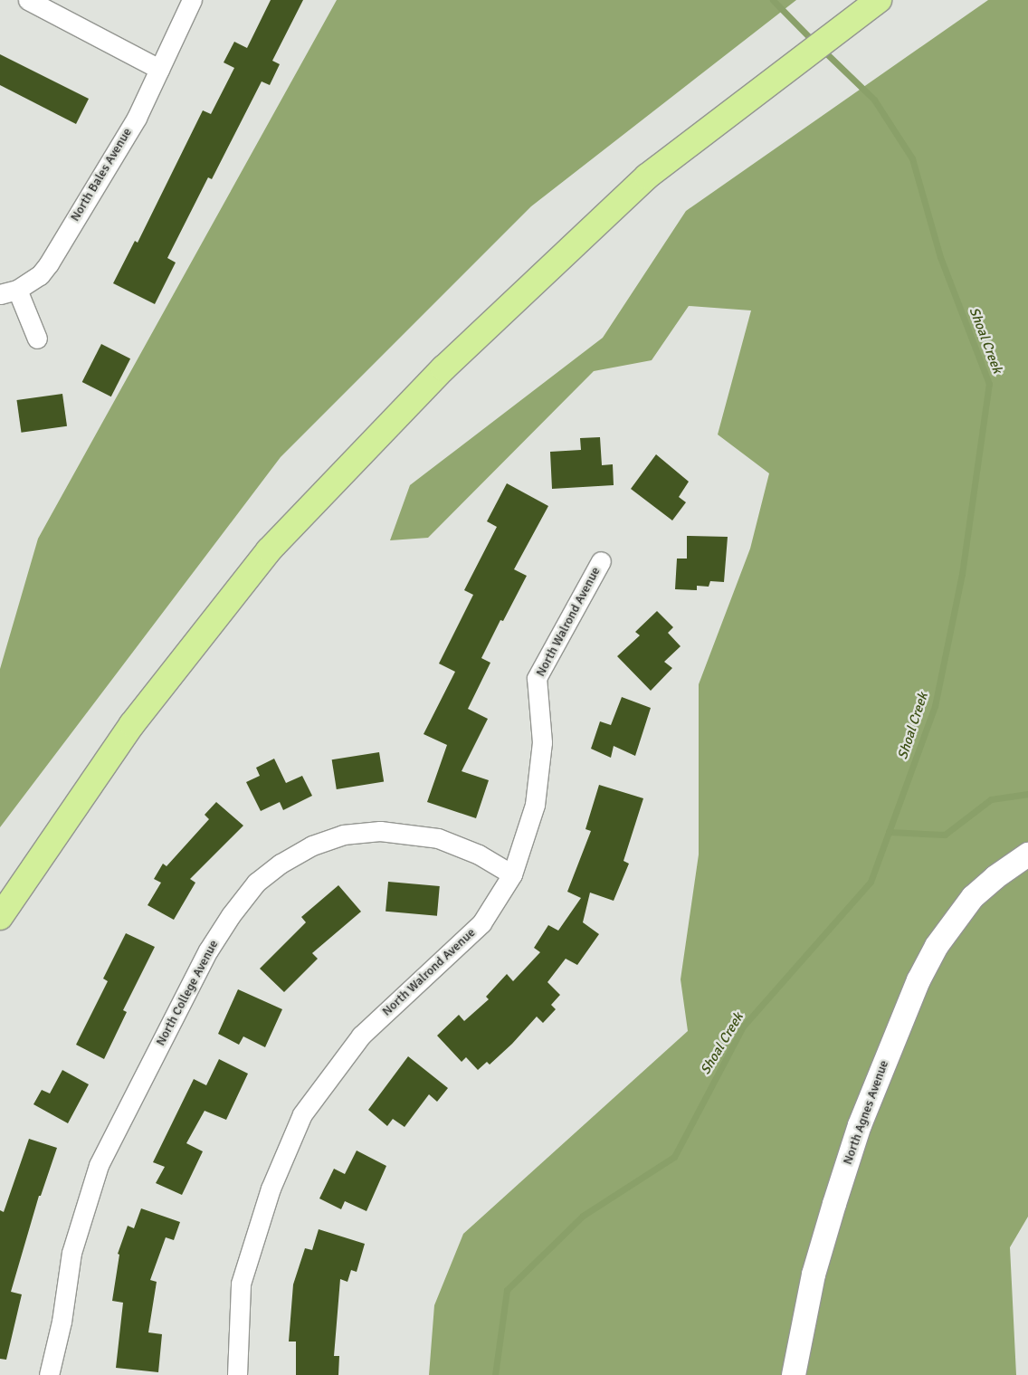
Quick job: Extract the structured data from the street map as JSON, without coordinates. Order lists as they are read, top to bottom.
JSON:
{
  "streets": {
    "street": [
      "North Bales Avenue",
      "North Walrond Avenue",
      "North College Avenue",
      "North Agnes Avenue"
    ]
  },
  "crossings": [
    ["North Walrond Avenue", "North College Avenue"]
  ],
  "water": ["Shoal Creek"]
}
